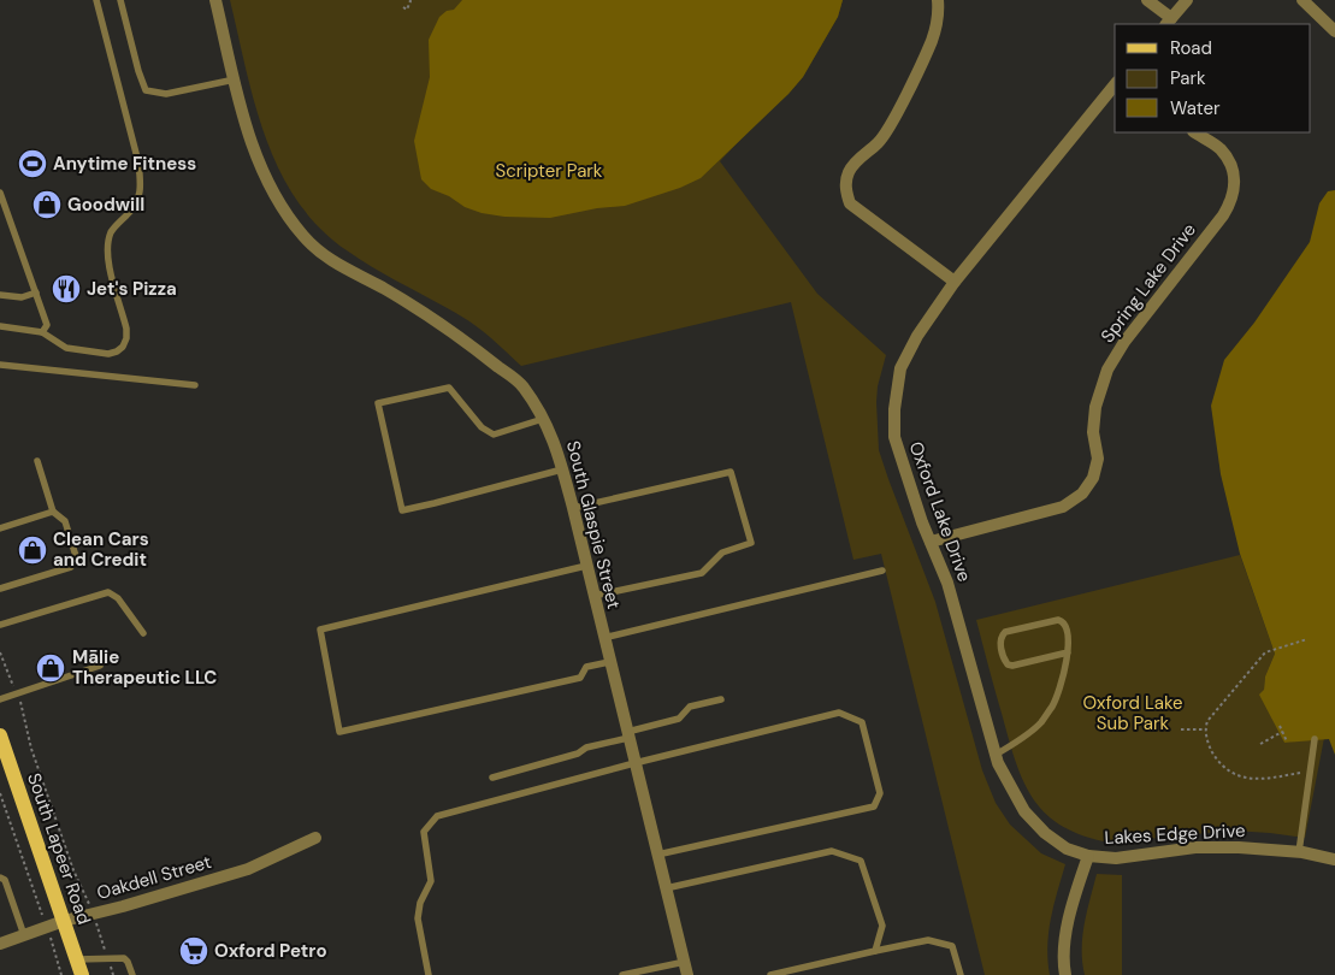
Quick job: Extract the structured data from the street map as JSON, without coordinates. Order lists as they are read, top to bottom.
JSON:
{
  "streets": {
    "main road": ["South Lapeer Road"],
    "street": [
      "Spring Lake Drive",
      "Oxford Lake Drive",
      "South Glaspie Street",
      "Lakes Edge Drive",
      "Oakdell Street"
    ]
  },
  "crossings": [
    ["Spring Lake Drive", "Oxford Lake Drive"],
    ["Oxford Lake Drive", "Lakes Edge Drive"],
    ["South Lapeer Road", "Oakdell Street"]
  ],
  "parks": ["Scripter Park", "Oxford Lake Sub Park"],
  "places": {
    "sports": ["Anytime Fitness"],
    "shop": ["Goodwill", "Clean Cars and Credit", "Mālie Therapeutic LLC"],
    "restaurant": ["Jet's Pizza"],
    "supermarket": ["Oxford Petro"]
  },
  "legend": ["Road", "Park", "Water"]
}
